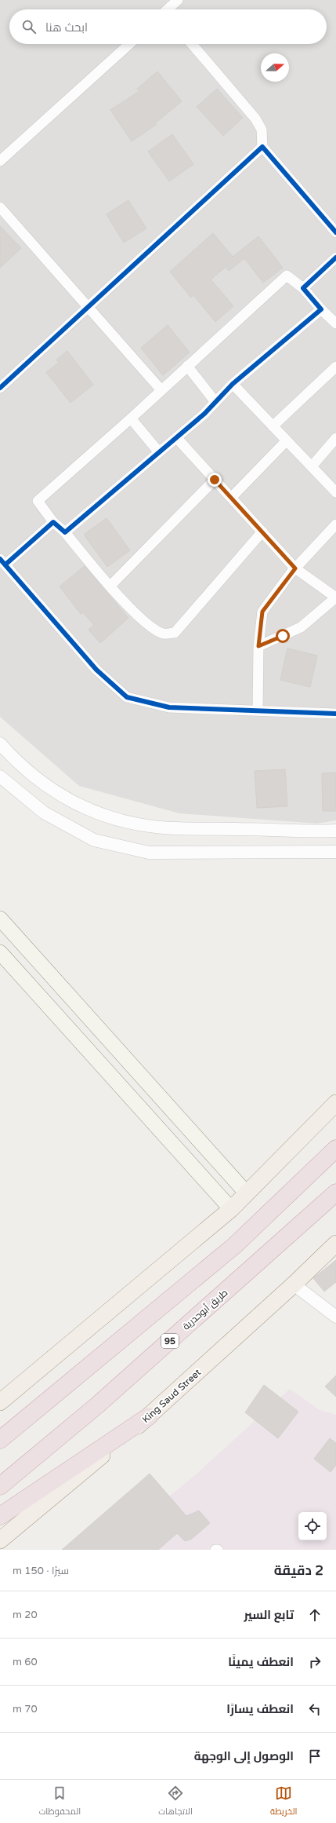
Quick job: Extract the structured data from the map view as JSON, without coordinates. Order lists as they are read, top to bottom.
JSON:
{
  "streets": {
    "highway": ["طريق أبوحدرية", "95"],
    "main road": ["King Saud Street"]
  },
  "north": "right",
  "page": {
    "search": "ابحث هنا",
    "heading": ["2 دقيقة", "سيرًا · 150 m"],
    "list": [
      ["تابع السير", "20 m"],
      ["انعطف يمينًا", "60 m"],
      ["انعطف يسارًا", "70 m"],
      "الوصول إلى الوجهة"
    ],
    "nav": ["الخريطة", "الاتجاهات", "المحفوظات"]
  }
}
